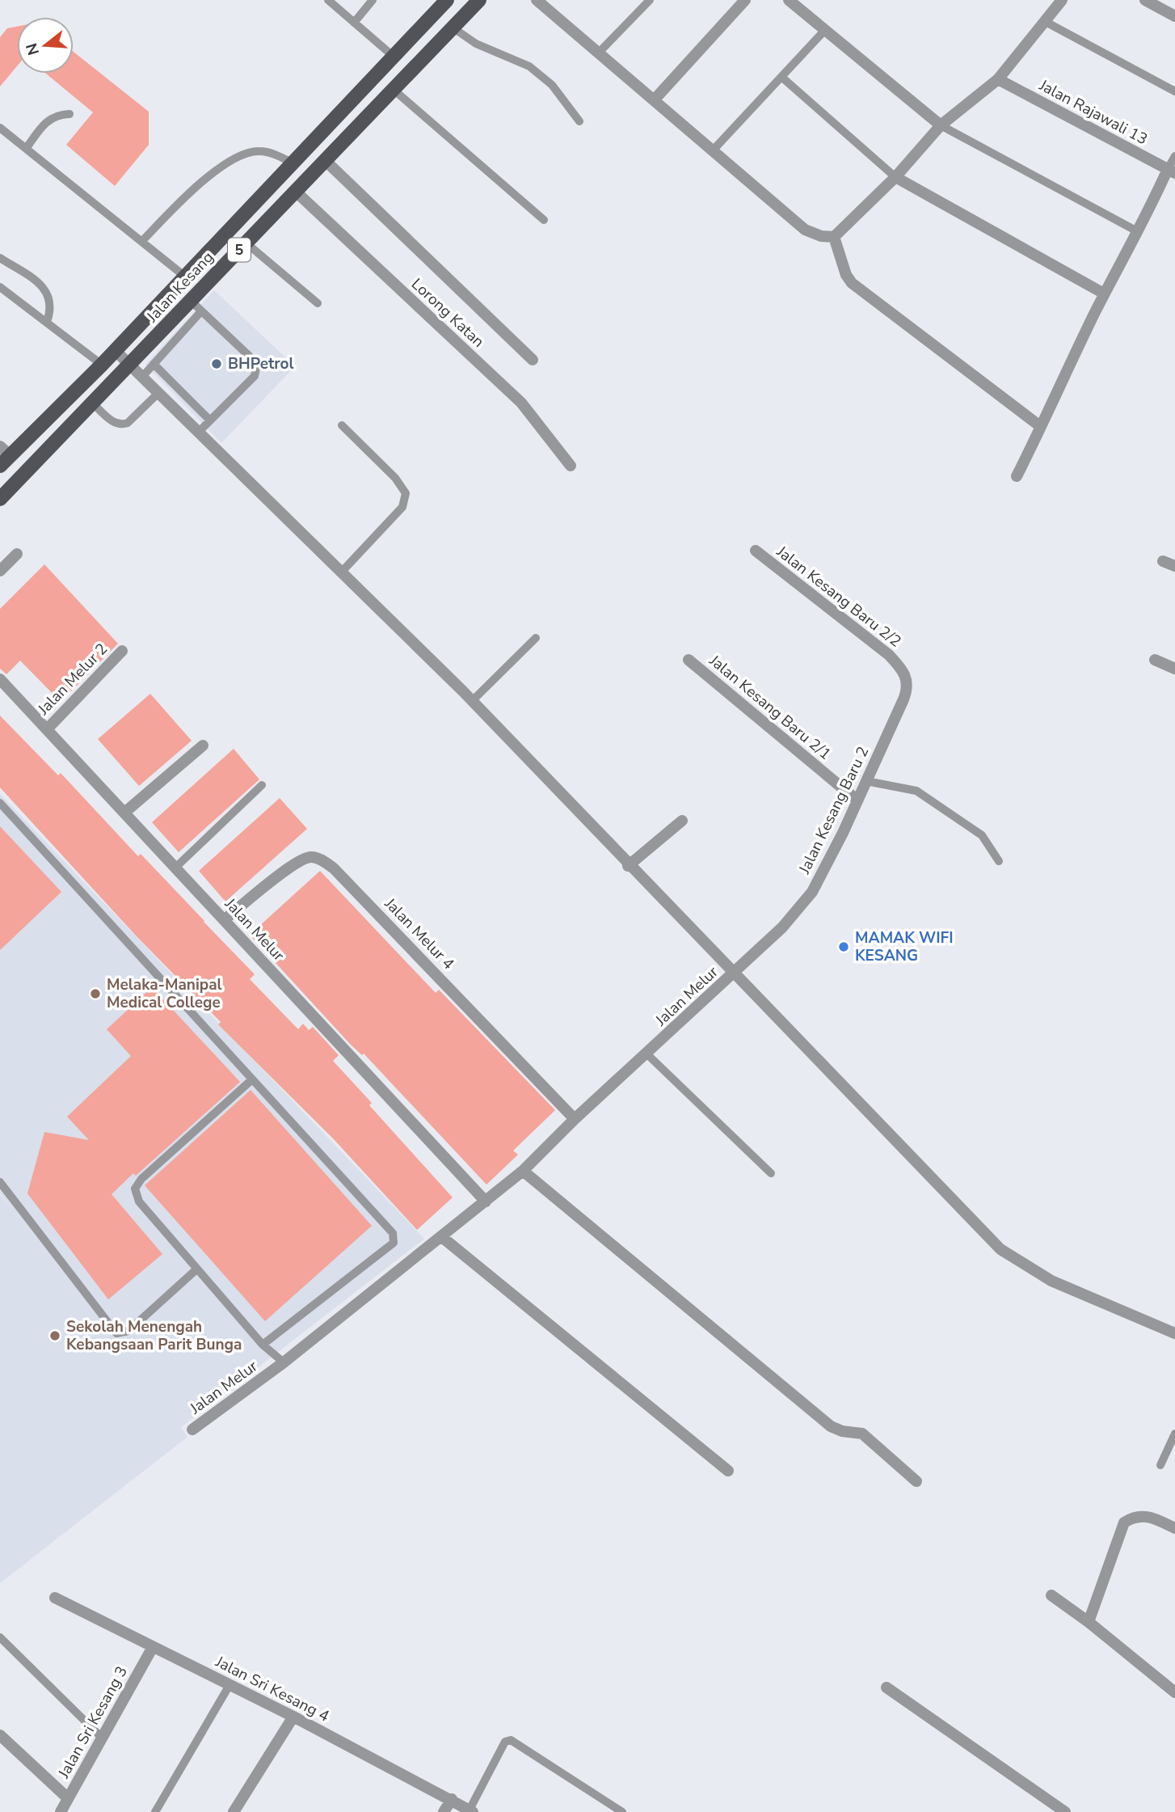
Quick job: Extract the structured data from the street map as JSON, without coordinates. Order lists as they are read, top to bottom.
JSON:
{
  "streets": {
    "main road": ["5", "Jalan Kesang"],
    "street": [
      "Jalan Rajawali 13",
      "Lorong Katan",
      "Jalan Kesang Baru 2/2",
      "Jalan Melur 2",
      "Jalan Kesang Baru 2/1",
      "Jalan Kesang Baru 2",
      "Jalan Melur",
      "Jalan Melur 4",
      "Jalan Sri Kesang 4",
      "Jalan Sri Kesang 3"
    ]
  },
  "crossings": [
    ["Jalan Kesang", "Lorong Katan"],
    ["Jalan Kesang Baru 2/2", "Jalan Kesang Baru 2"],
    ["Jalan Melur 2", "Jalan Melur"],
    ["Jalan Kesang Baru 2/1", "Jalan Kesang Baru 2"],
    ["Jalan Kesang Baru 2", "Jalan Melur"],
    ["Jalan Melur", "Jalan Melur 4"],
    ["Jalan Sri Kesang 4", "Jalan Sri Kesang 3"]
  ],
  "places": [
    "BHPetrol",
    "MAMAK WIFI KESANG",
    "Melaka-Manipal Medical College",
    "Sekolah Menengah Kebangsaan Parit Bunga"
  ],
  "north": "left"
}
